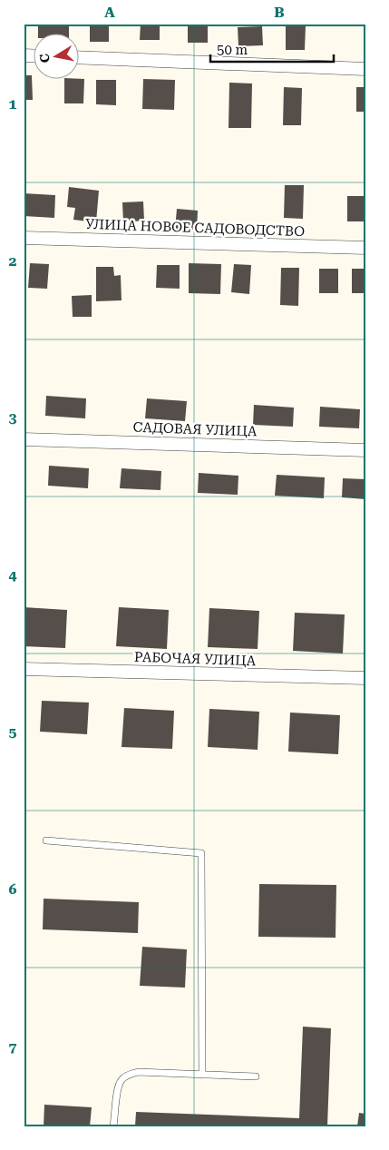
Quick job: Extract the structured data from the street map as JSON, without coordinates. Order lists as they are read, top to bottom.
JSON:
{
  "streets": {
    "street": ["УЛИЦА НОВОЕ САДОВОДСТВО", "САДОВАЯ УЛИЦА", "РАБОЧАЯ УЛИЦА"]
  },
  "scale_bar": "50 m",
  "north": "left",
  "grid": {
    "columns": ["A", "B"],
    "rows": [
      "1",
      "2",
      "3",
      "4",
      "5",
      "6",
      "7"
    ]
  }
}
